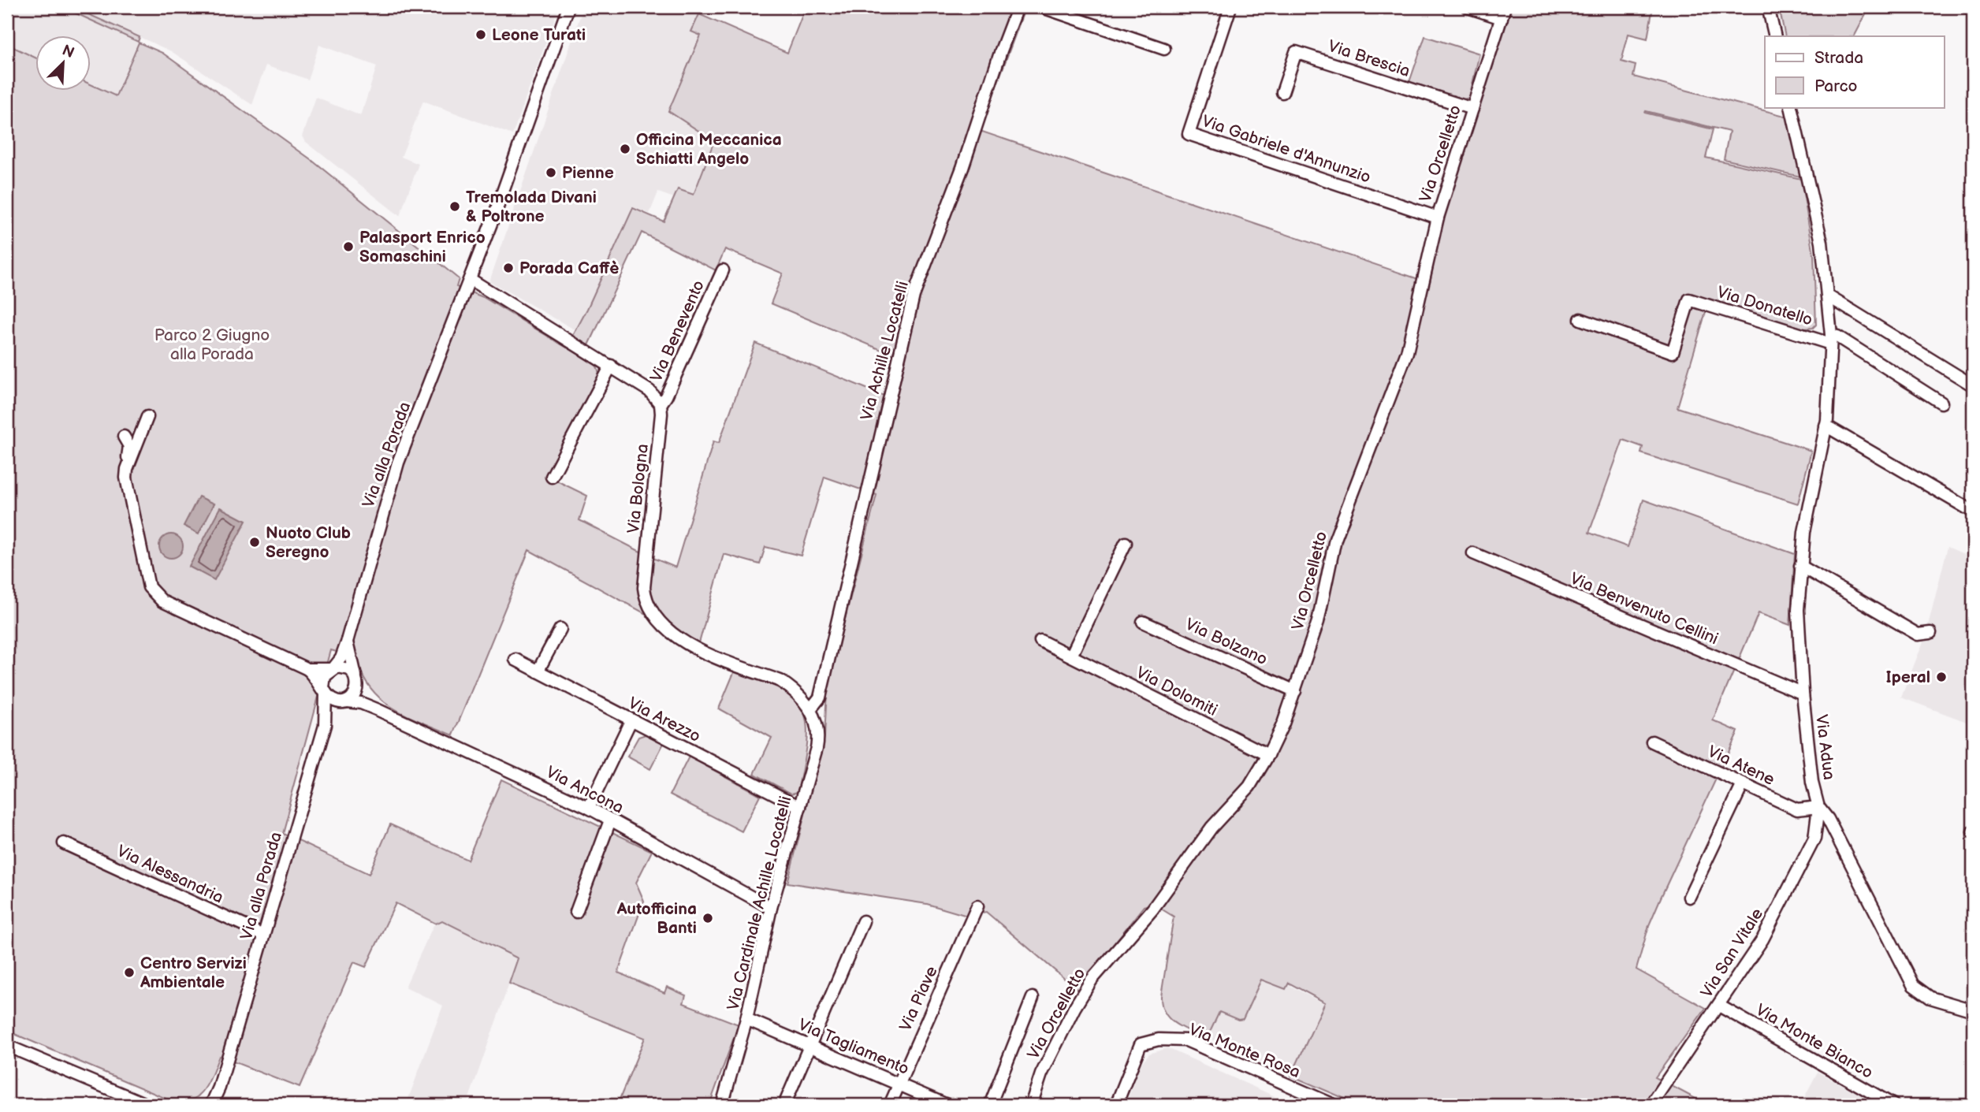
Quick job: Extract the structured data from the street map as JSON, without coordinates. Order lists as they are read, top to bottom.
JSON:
{
  "streets": {
    "street": [
      "Via Brescia",
      "Via Gabriele d'Annunzio",
      "Via Orcelletto",
      "Via Donatello",
      "Via Benevento",
      "Via Achille Locatelli",
      "Via alla Porada",
      "Via Bologna",
      "Via Benvenuto Cellini",
      "Via Bolzano",
      "Via Dolomiti",
      "Via Arezzo",
      "Via Adua",
      "Via Atene",
      "Via Ancona",
      "Via Alessandria",
      "Via Cardinale Achille Locatelli",
      "Via San Vitale",
      "Via Piave",
      "Via Monte Bianco",
      "Via Tagliamento",
      "Via Monte Rosa"
    ]
  },
  "crossings": [
    ["Via Brescia", "Via Orcelletto"],
    ["Via Gabriele d'Annunzio", "Via Orcelletto"],
    ["Via Orcelletto", "Via Bolzano"],
    ["Via Orcelletto", "Via Dolomiti"],
    ["Via Donatello", "Via Adua"],
    ["Via Benevento", "Via Bologna"],
    ["Via Achille Locatelli", "Via Bologna"],
    ["Via Achille Locatelli", "Via Cardinale Achille Locatelli"],
    ["Via alla Porada", "Via Ancona"],
    ["Via alla Porada", "Via Alessandria"],
    ["Via Bologna", "Via Cardinale Achille Locatelli"],
    ["Via Benvenuto Cellini", "Via Adua"],
    ["Via Arezzo", "Via Cardinale Achille Locatelli"],
    ["Via Adua", "Via Atene"],
    ["Via Adua", "Via San Vitale"],
    ["Via Atene", "Via San Vitale"],
    ["Via Ancona", "Via Cardinale Achille Locatelli"],
    ["Via Cardinale Achille Locatelli", "Via Tagliamento"],
    ["Via San Vitale", "Via Monte Bianco"],
    ["Via Piave", "Via Tagliamento"]
  ],
  "parks": ["Parco 2 Giugno alla Porada"],
  "places": [
    "Leone Turati",
    "Officina Meccanica Schiatti Angelo",
    "Pienne",
    "Tremolada Divani & Poltrone",
    "Palasport Enrico Somaschini",
    "Porada Caffè",
    "Nuoto Club Seregno",
    "Iperal",
    "Autofficina Banti",
    "Centro Servizi Ambientale"
  ],
  "legend": ["Strada", "Parco"],
  "north": "top right"
}
